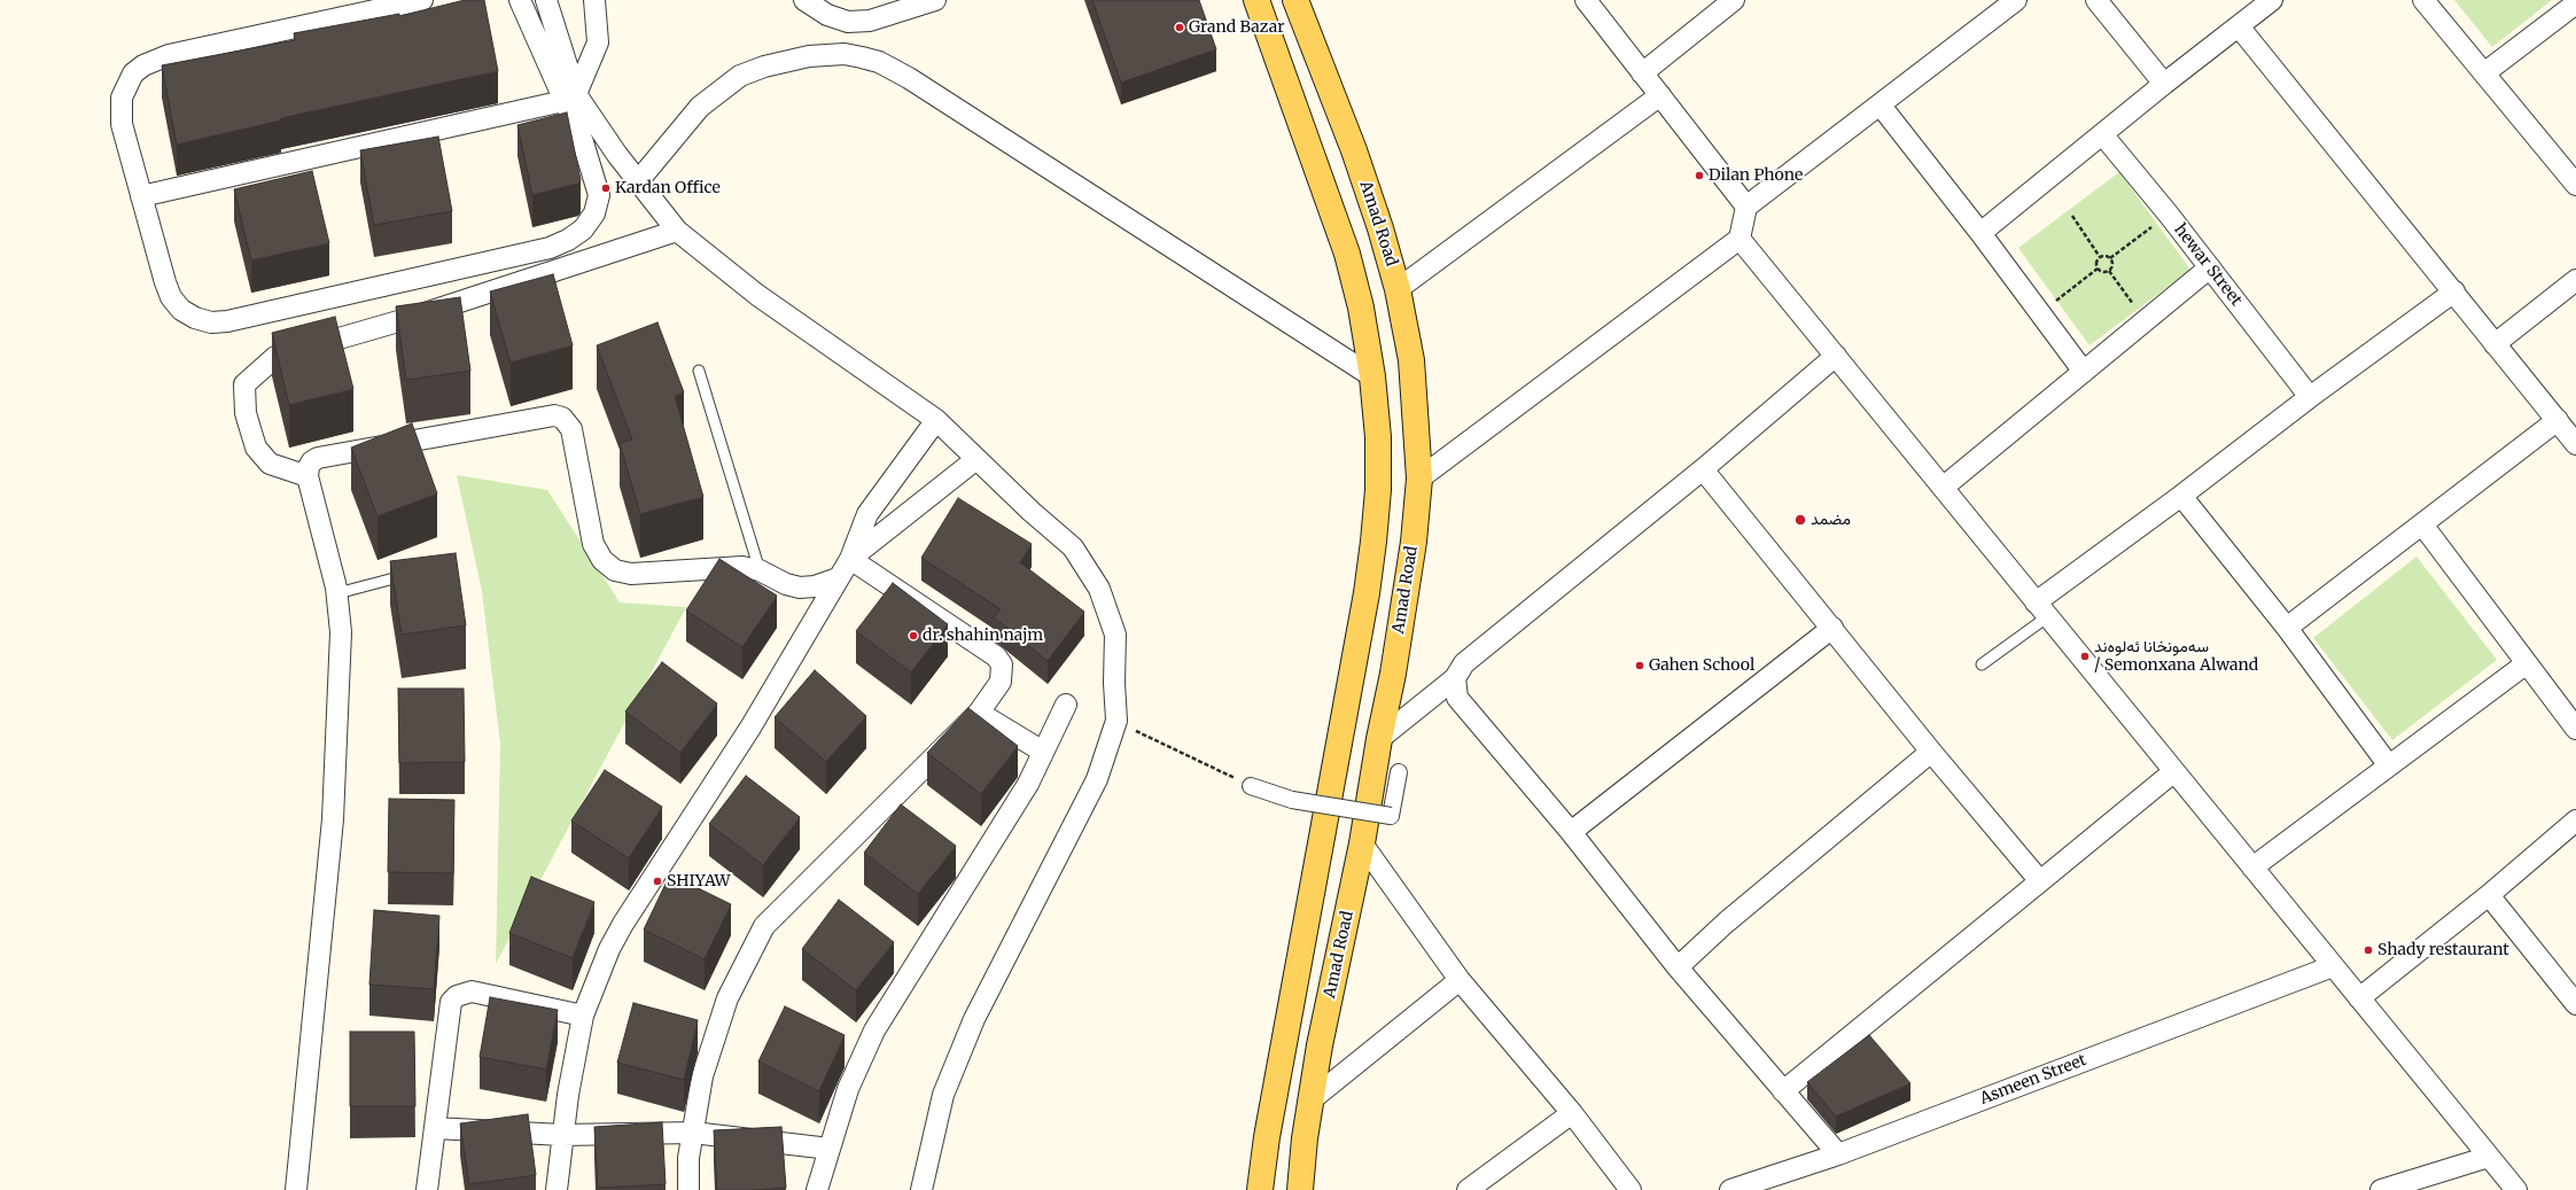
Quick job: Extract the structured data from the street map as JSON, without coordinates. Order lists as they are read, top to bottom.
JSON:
{
  "streets": {
    "main road": ["Amad Road"],
    "street": ["hewar Street", "Asmeen Street"]
  },
  "places": [
    "Grand Bazar",
    "Dilan Phone",
    "Kardan Office",
    "مضمد",
    "dr. shahin najm",
    "سەمونخانا ئەلوەند / Semonxana Alwand",
    "Gahen School",
    "SHIYAW",
    "Shady restaurant"
  ]
}
